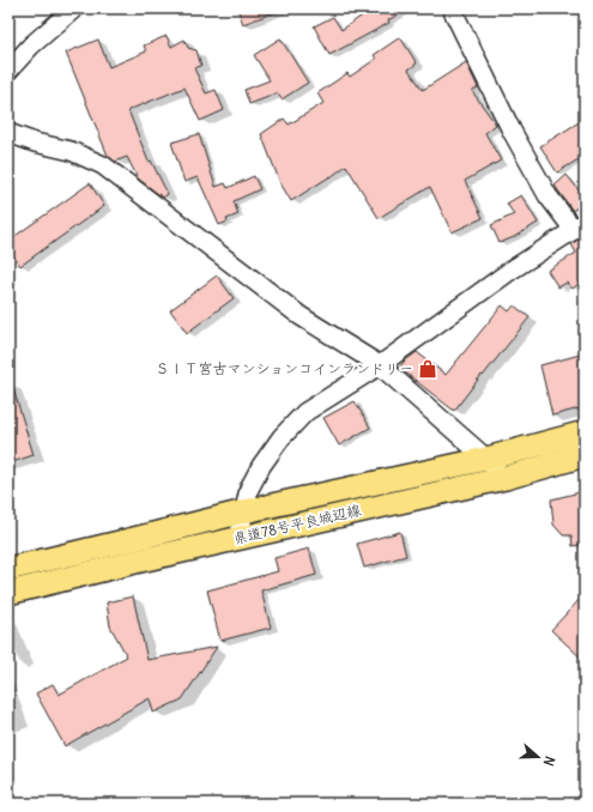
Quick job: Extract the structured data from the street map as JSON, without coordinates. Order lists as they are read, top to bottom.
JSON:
{
  "streets": {
    "main road": ["県道78号平良城辺線"]
  },
  "places": {
    "shop": ["ＳＩＴ宮古マンションコインランドリー"]
  },
  "north": "right"
}
